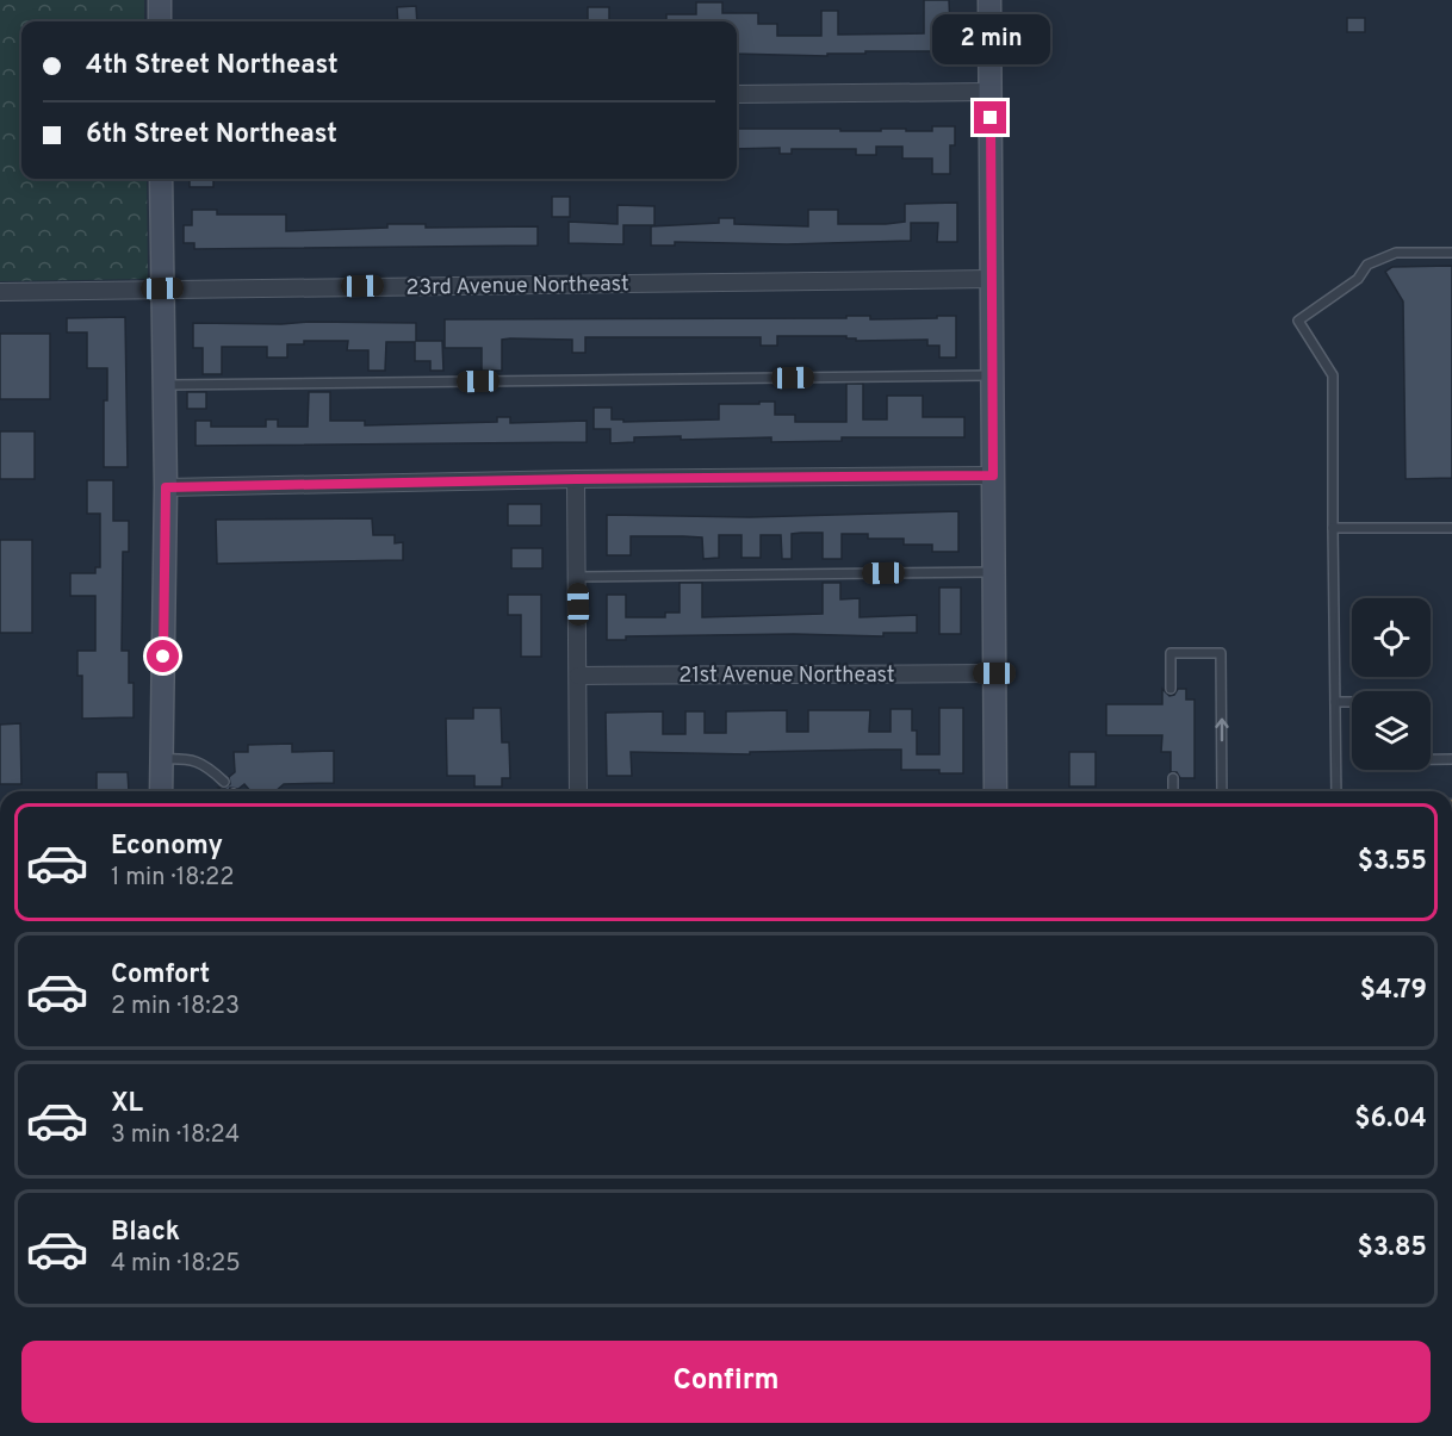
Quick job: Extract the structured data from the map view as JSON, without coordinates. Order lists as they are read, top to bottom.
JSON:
{
  "streets": {
    "street": ["23rd Avenue Northeast", "21st Avenue Northeast"]
  },
  "page": {
    "bubble": "2 min",
    "banner": ["4th Street Northeast", "6th Street Northeast"],
    "list": [
      {
        "name": "Economy",
        "note": "1 min · 18:22",
        "value": "$3.55"
      },
      {
        "name": "Comfort",
        "note": "2 min · 18:23",
        "value": "$4.79"
      },
      {
        "name": "XL",
        "note": "3 min · 18:24",
        "value": "$6.04"
      },
      {
        "name": "Black",
        "note": "4 min · 18:25",
        "value": "$3.85"
      }
    ],
    "buttons": "Confirm"
  }
}
